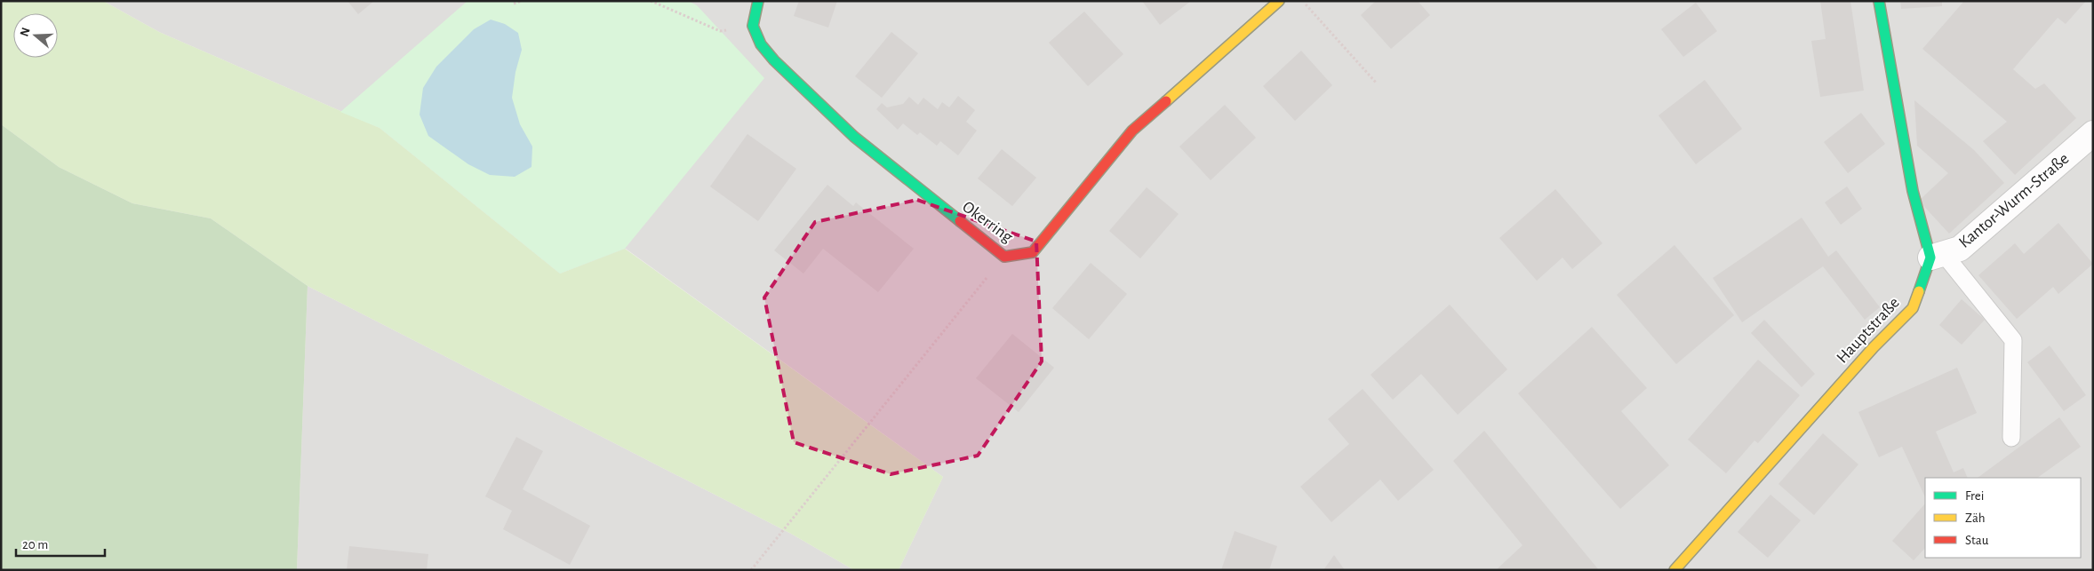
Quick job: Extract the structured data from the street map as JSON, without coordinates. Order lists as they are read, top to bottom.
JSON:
{
  "streets": {
    "street": ["Kantor-Wurm-Straße", "Okerring", "Hauptstraße"]
  },
  "crossings": [
    ["Kantor-Wurm-Straße", "Hauptstraße"]
  ],
  "legend": ["Frei", "Zäh", "Stau"],
  "scale_bar": "20 m",
  "north": "left"
}
